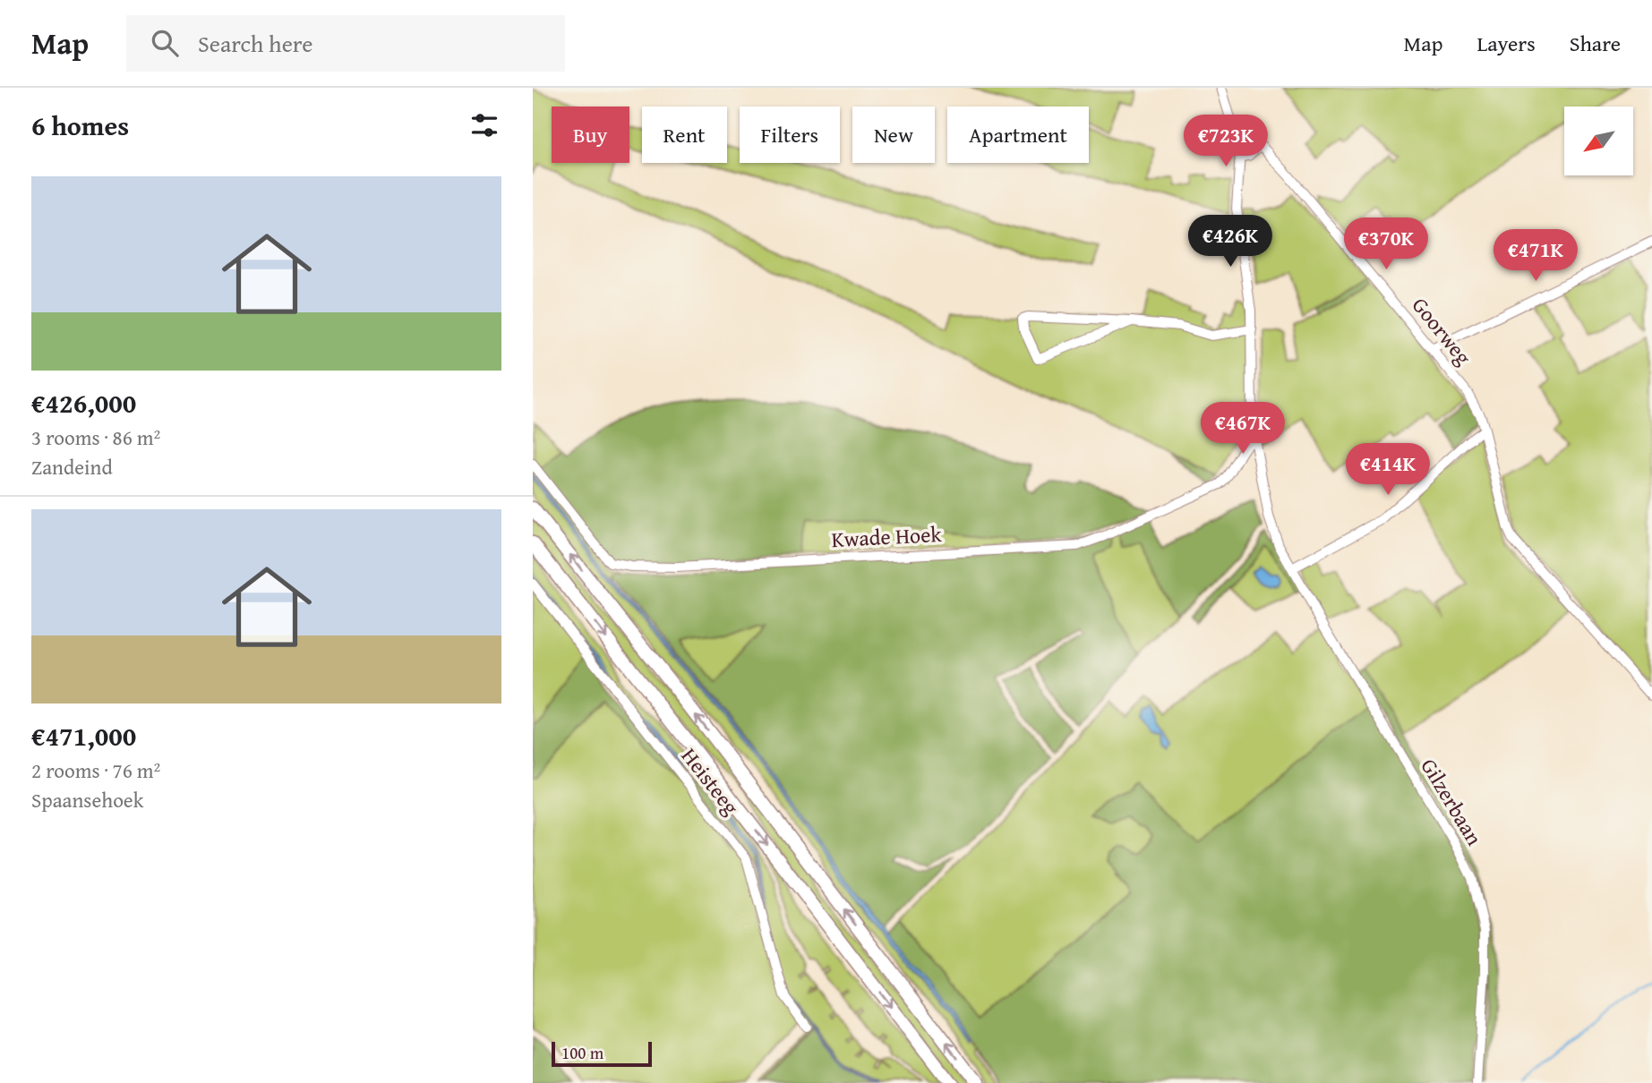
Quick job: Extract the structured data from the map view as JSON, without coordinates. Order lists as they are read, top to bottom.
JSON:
{
  "streets": {
    "street": [
      "Goorweg",
      "Kwade Hoek",
      "Heisteeg",
      "Gilzerbaan"
    ]
  },
  "crossings": [
    ["Goorweg", "Gilzerbaan"],
    ["Kwade Hoek", "Gilzerbaan"]
  ],
  "scale_bar": "100 m",
  "north": "bottom left",
  "page": {
    "header": "Map",
    "search": "Search here",
    "nav": ["Map", "Layers", "Share"],
    "heading": "6 homes",
    "chip": [
      "Buy",
      "Rent",
      "Filters",
      "New",
      "Apartment"
    ],
    "price": [
      "€723K",
      "€426K",
      "€370K",
      "€471K",
      "€467K",
      "€414K"
    ],
    "list": [
      {
        "name": "€426,000",
        "note": "3 rooms · 86 m² · Zandeind"
      },
      {
        "name": "€471,000",
        "note": "2 rooms · 76 m² · Spaansehoek"
      }
    ],
    "scale": "100 m"
  }
}
